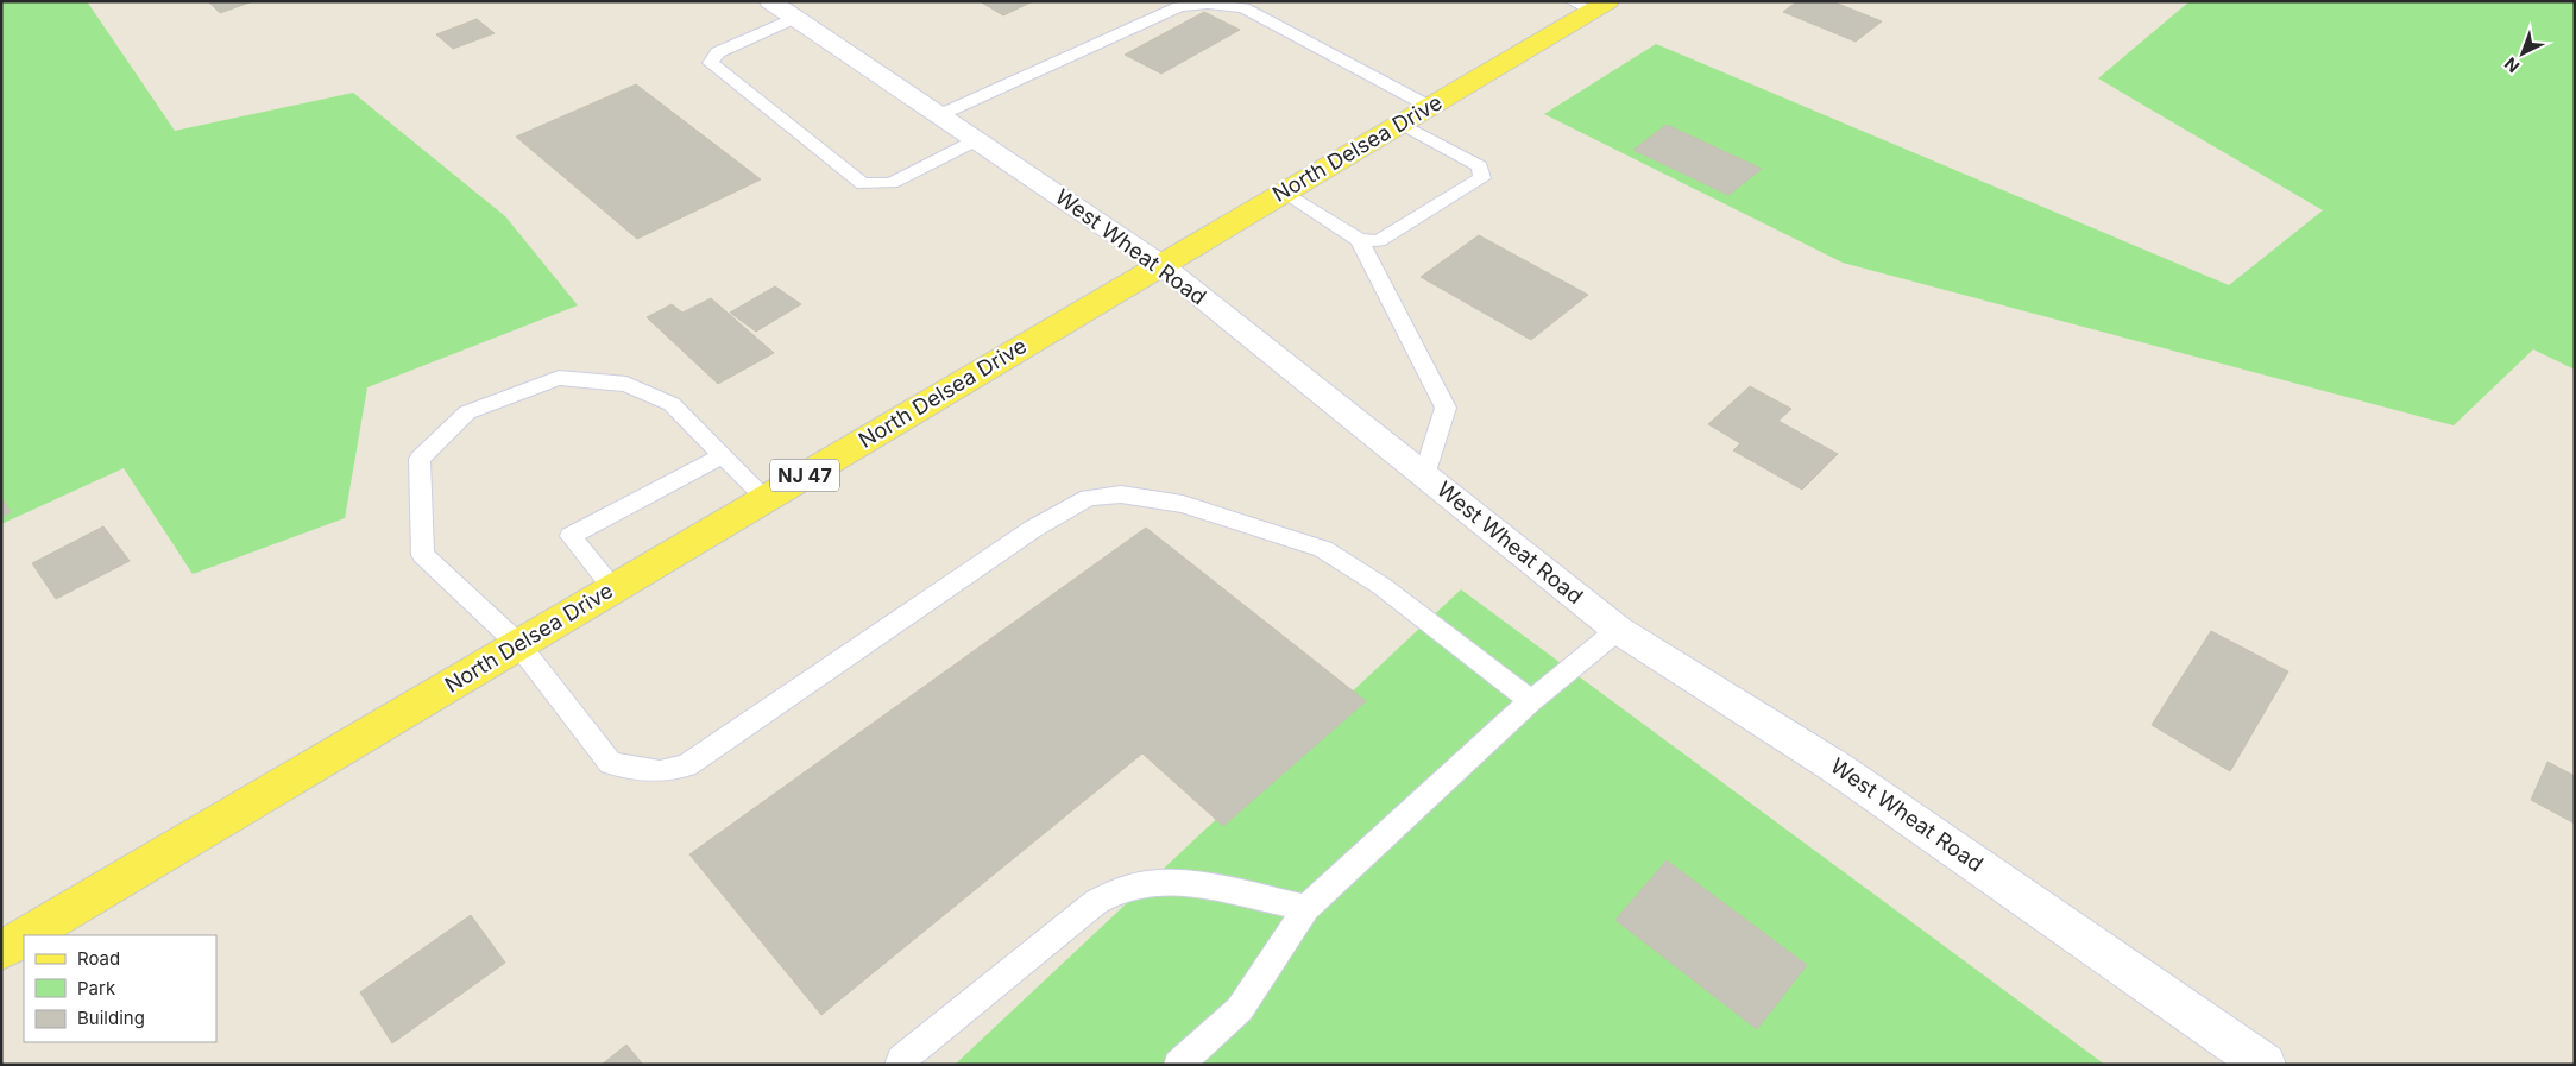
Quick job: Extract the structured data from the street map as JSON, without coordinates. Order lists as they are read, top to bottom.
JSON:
{
  "streets": {
    "main road": ["North Delsea Drive", "NJ 47"],
    "street": ["West Wheat Road"]
  },
  "crossings": [
    ["North Delsea Drive", "West Wheat Road"]
  ],
  "legend": ["Road", "Park", "Building"],
  "north": "bottom left"
}
